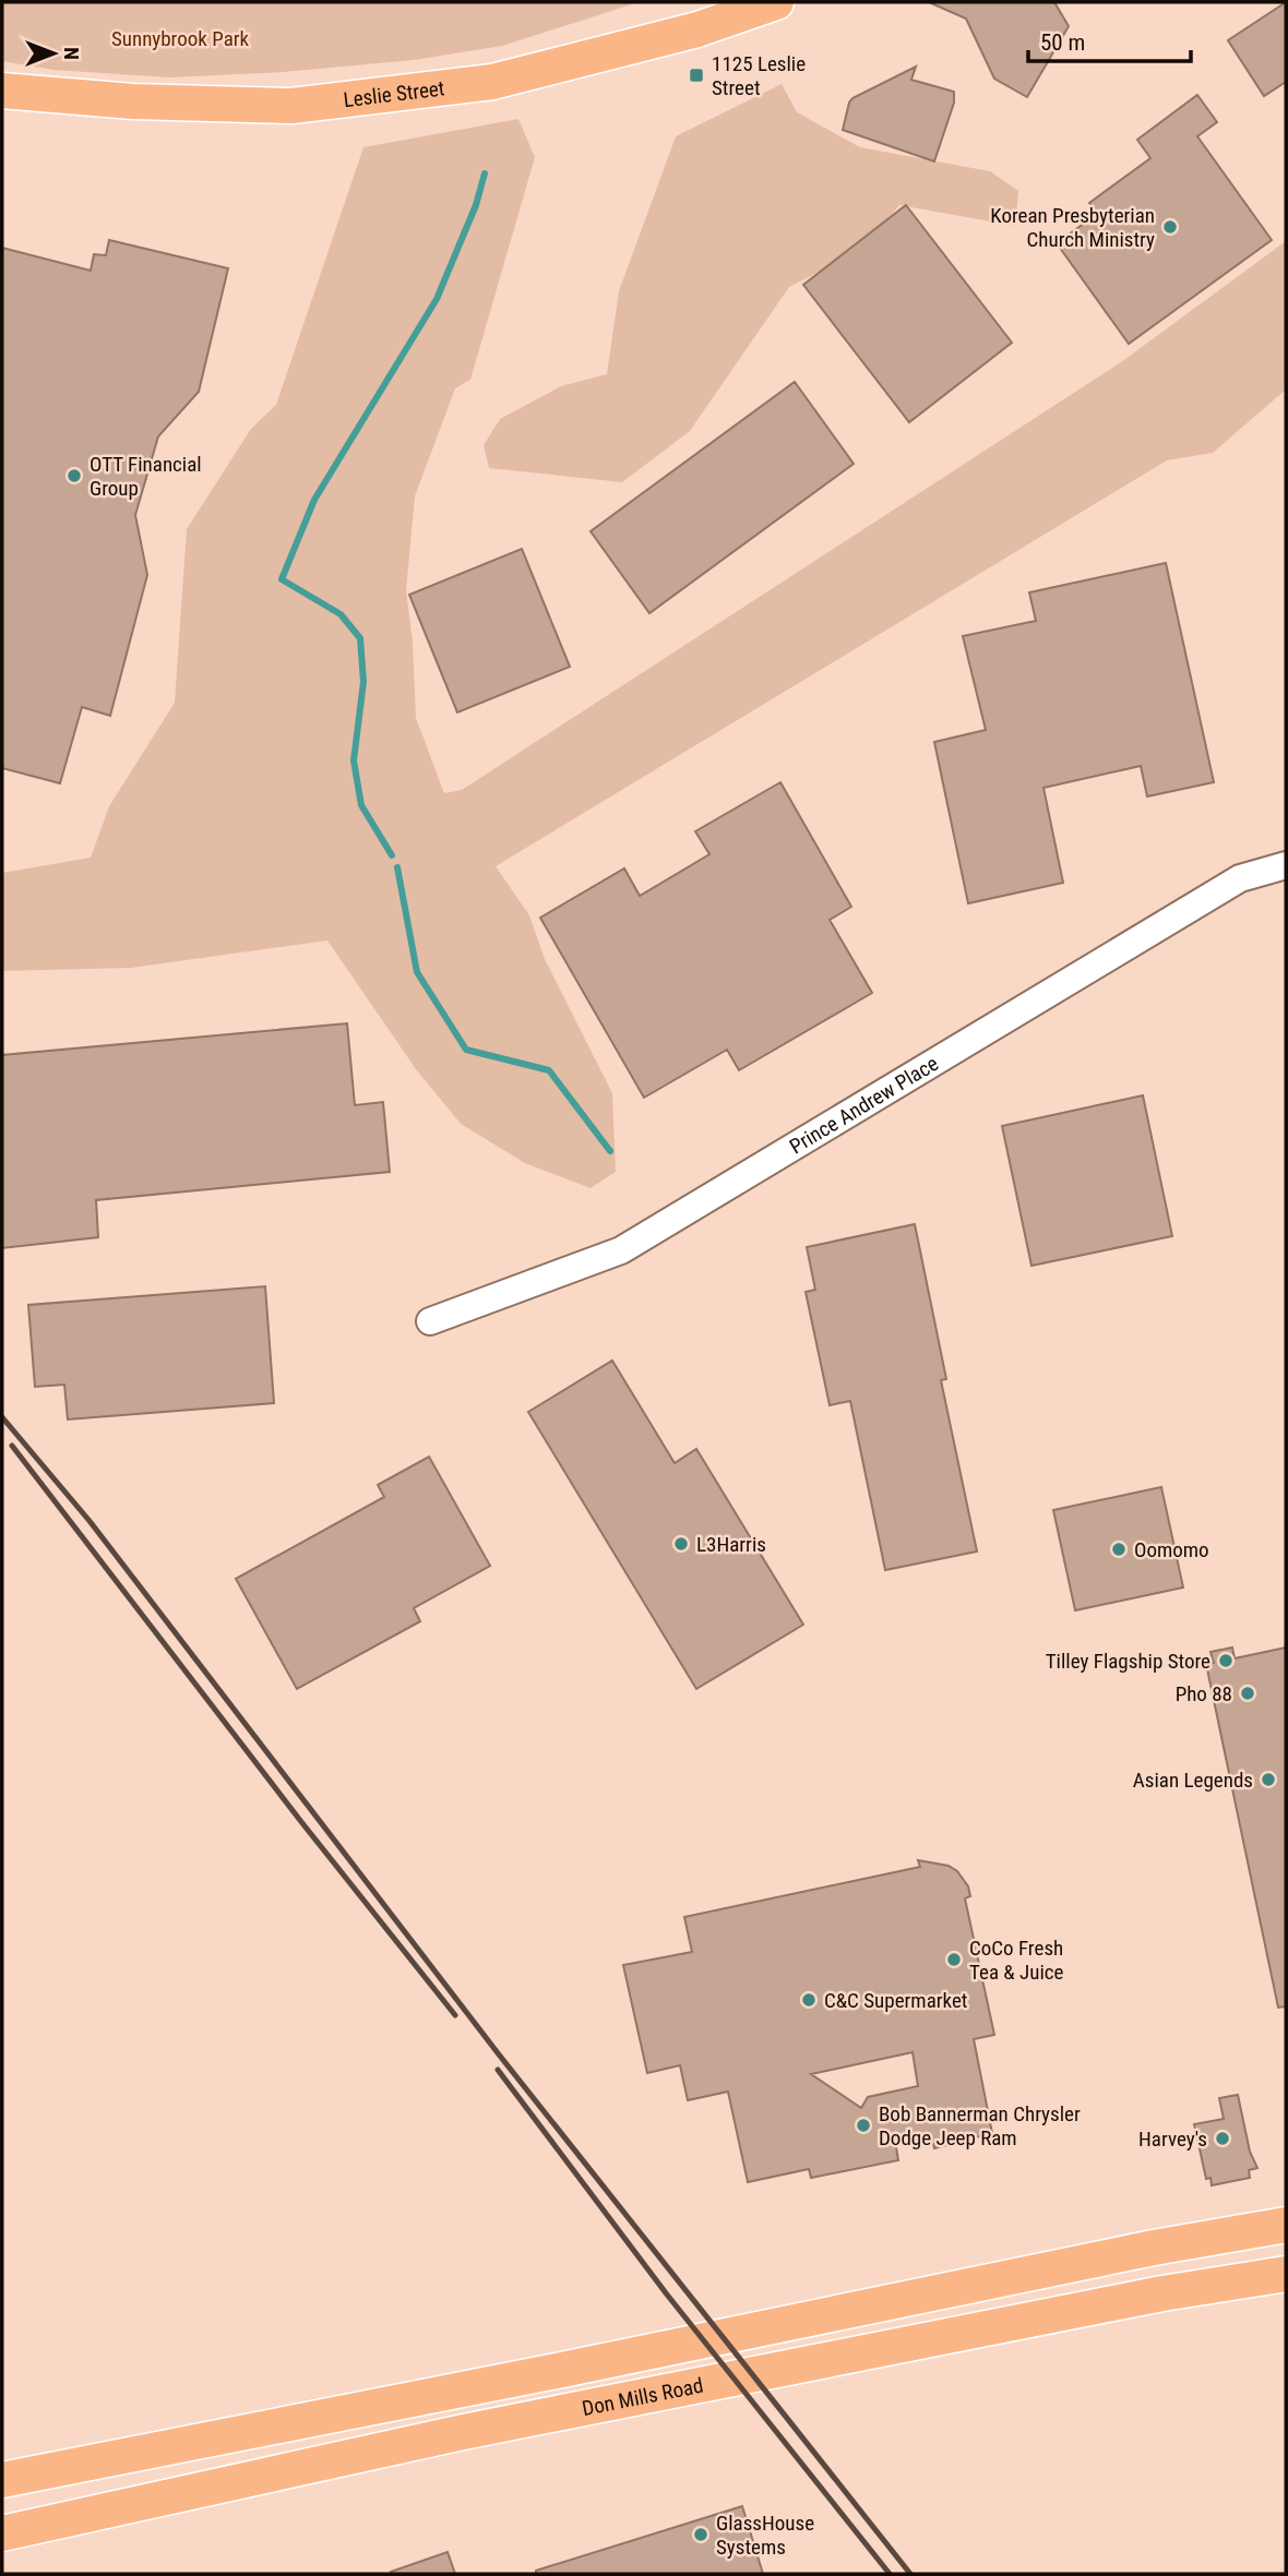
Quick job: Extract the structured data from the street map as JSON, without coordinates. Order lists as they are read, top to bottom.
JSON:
{
  "streets": {
    "main road": ["Leslie Street", "Don Mills Road"],
    "street": ["Prince Andrew Place"]
  },
  "parks": ["Sunnybrook Park"],
  "places": {
    "transit": ["1125 Leslie Street"],
    "other": [
      "Korean Presbyterian Church Ministry",
      "OTT Financial Group",
      "L3Harris",
      "Oomomo",
      "Tilley Flagship Store",
      "Pho 88",
      "Asian Legends",
      "CoCo Fresh Tea & Juice",
      "C&C Supermarket",
      "Bob Bannerman Chrysler Dodge Jeep Ram",
      "Harvey's",
      "GlassHouse Systems"
    ]
  },
  "scale_bar": "50 m",
  "north": "right"
}
